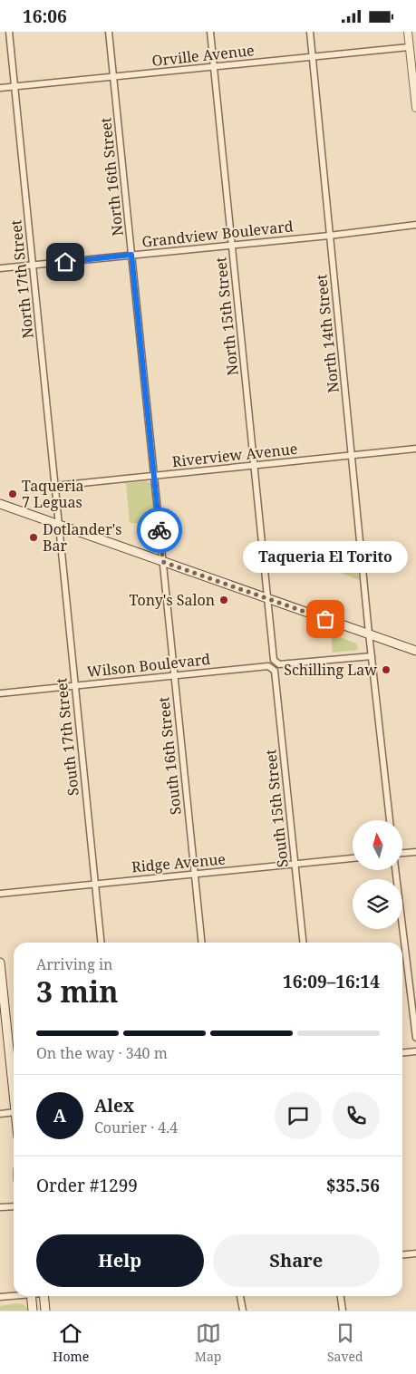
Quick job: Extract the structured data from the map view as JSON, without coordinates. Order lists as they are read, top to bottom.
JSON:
{
  "streets": {
    "street": [
      "Orville Avenue",
      "North 16th Street",
      "Grandview Boulevard",
      "North 17th Street",
      "North 15th Street",
      "North 14th Street",
      "Riverview Avenue",
      "Wilson Boulevard",
      "South 17th Street",
      "South 16th Street",
      "South 15th Street",
      "Ridge Avenue"
    ]
  },
  "crossings": [
    ["Orville Avenue", "North 16th Street"],
    ["Orville Avenue", "North 17th Street"],
    ["Orville Avenue", "North 15th Street"],
    ["Orville Avenue", "North 14th Street"],
    ["North 16th Street", "Grandview Boulevard"],
    ["North 16th Street", "Riverview Avenue"],
    ["North 16th Street", "South 16th Street"],
    ["Grandview Boulevard", "North 17th Street"],
    ["Grandview Boulevard", "North 15th Street"],
    ["Grandview Boulevard", "North 14th Street"],
    ["North 17th Street", "Riverview Avenue"],
    ["North 17th Street", "South 17th Street"],
    ["North 15th Street", "Riverview Avenue"],
    ["North 14th Street", "Riverview Avenue"],
    ["Wilson Boulevard", "South 17th Street"],
    ["Wilson Boulevard", "South 16th Street"],
    ["Wilson Boulevard", "South 15th Street"],
    ["South 17th Street", "Ridge Avenue"],
    ["South 16th Street", "Ridge Avenue"],
    ["South 15th Street", "Ridge Avenue"]
  ],
  "places": [
    "Taqueria 7 Leguas",
    "Dotlander's Bar",
    "Tony's Salon",
    "Taqueria El Torito",
    "Schilling Law"
  ],
  "north": "top",
  "page": {
    "status": "16:06",
    "bubble": "Taqueria El Torito",
    "heading": ["3 min", "Arriving in", "16:09–16:14"],
    "panel": [
      "Alex",
      "Courier · 4.4",
      "Order #1299",
      "$35.56"
    ],
    "bar": "On the way · 340 m",
    "round": "A",
    "buttons": ["Help", "Share"],
    "tabs": ["Home", "Map", "Saved"]
  }
}
